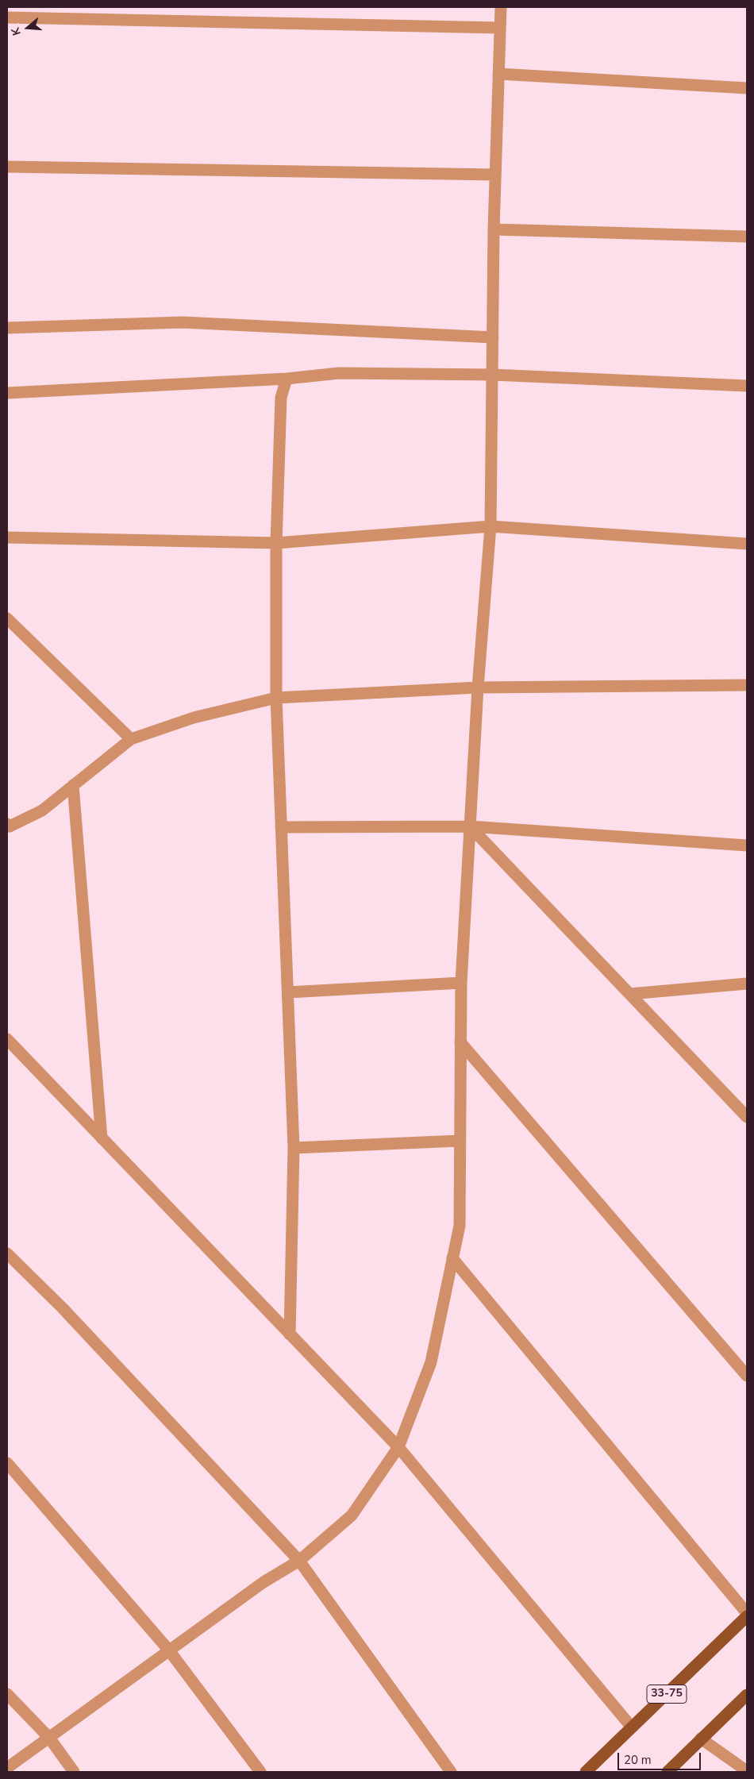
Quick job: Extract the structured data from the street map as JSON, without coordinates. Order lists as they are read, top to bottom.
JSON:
{
  "streets": {
    "main road": ["33-75"]
  },
  "scale_bar": "20 m",
  "north": "left"
}
